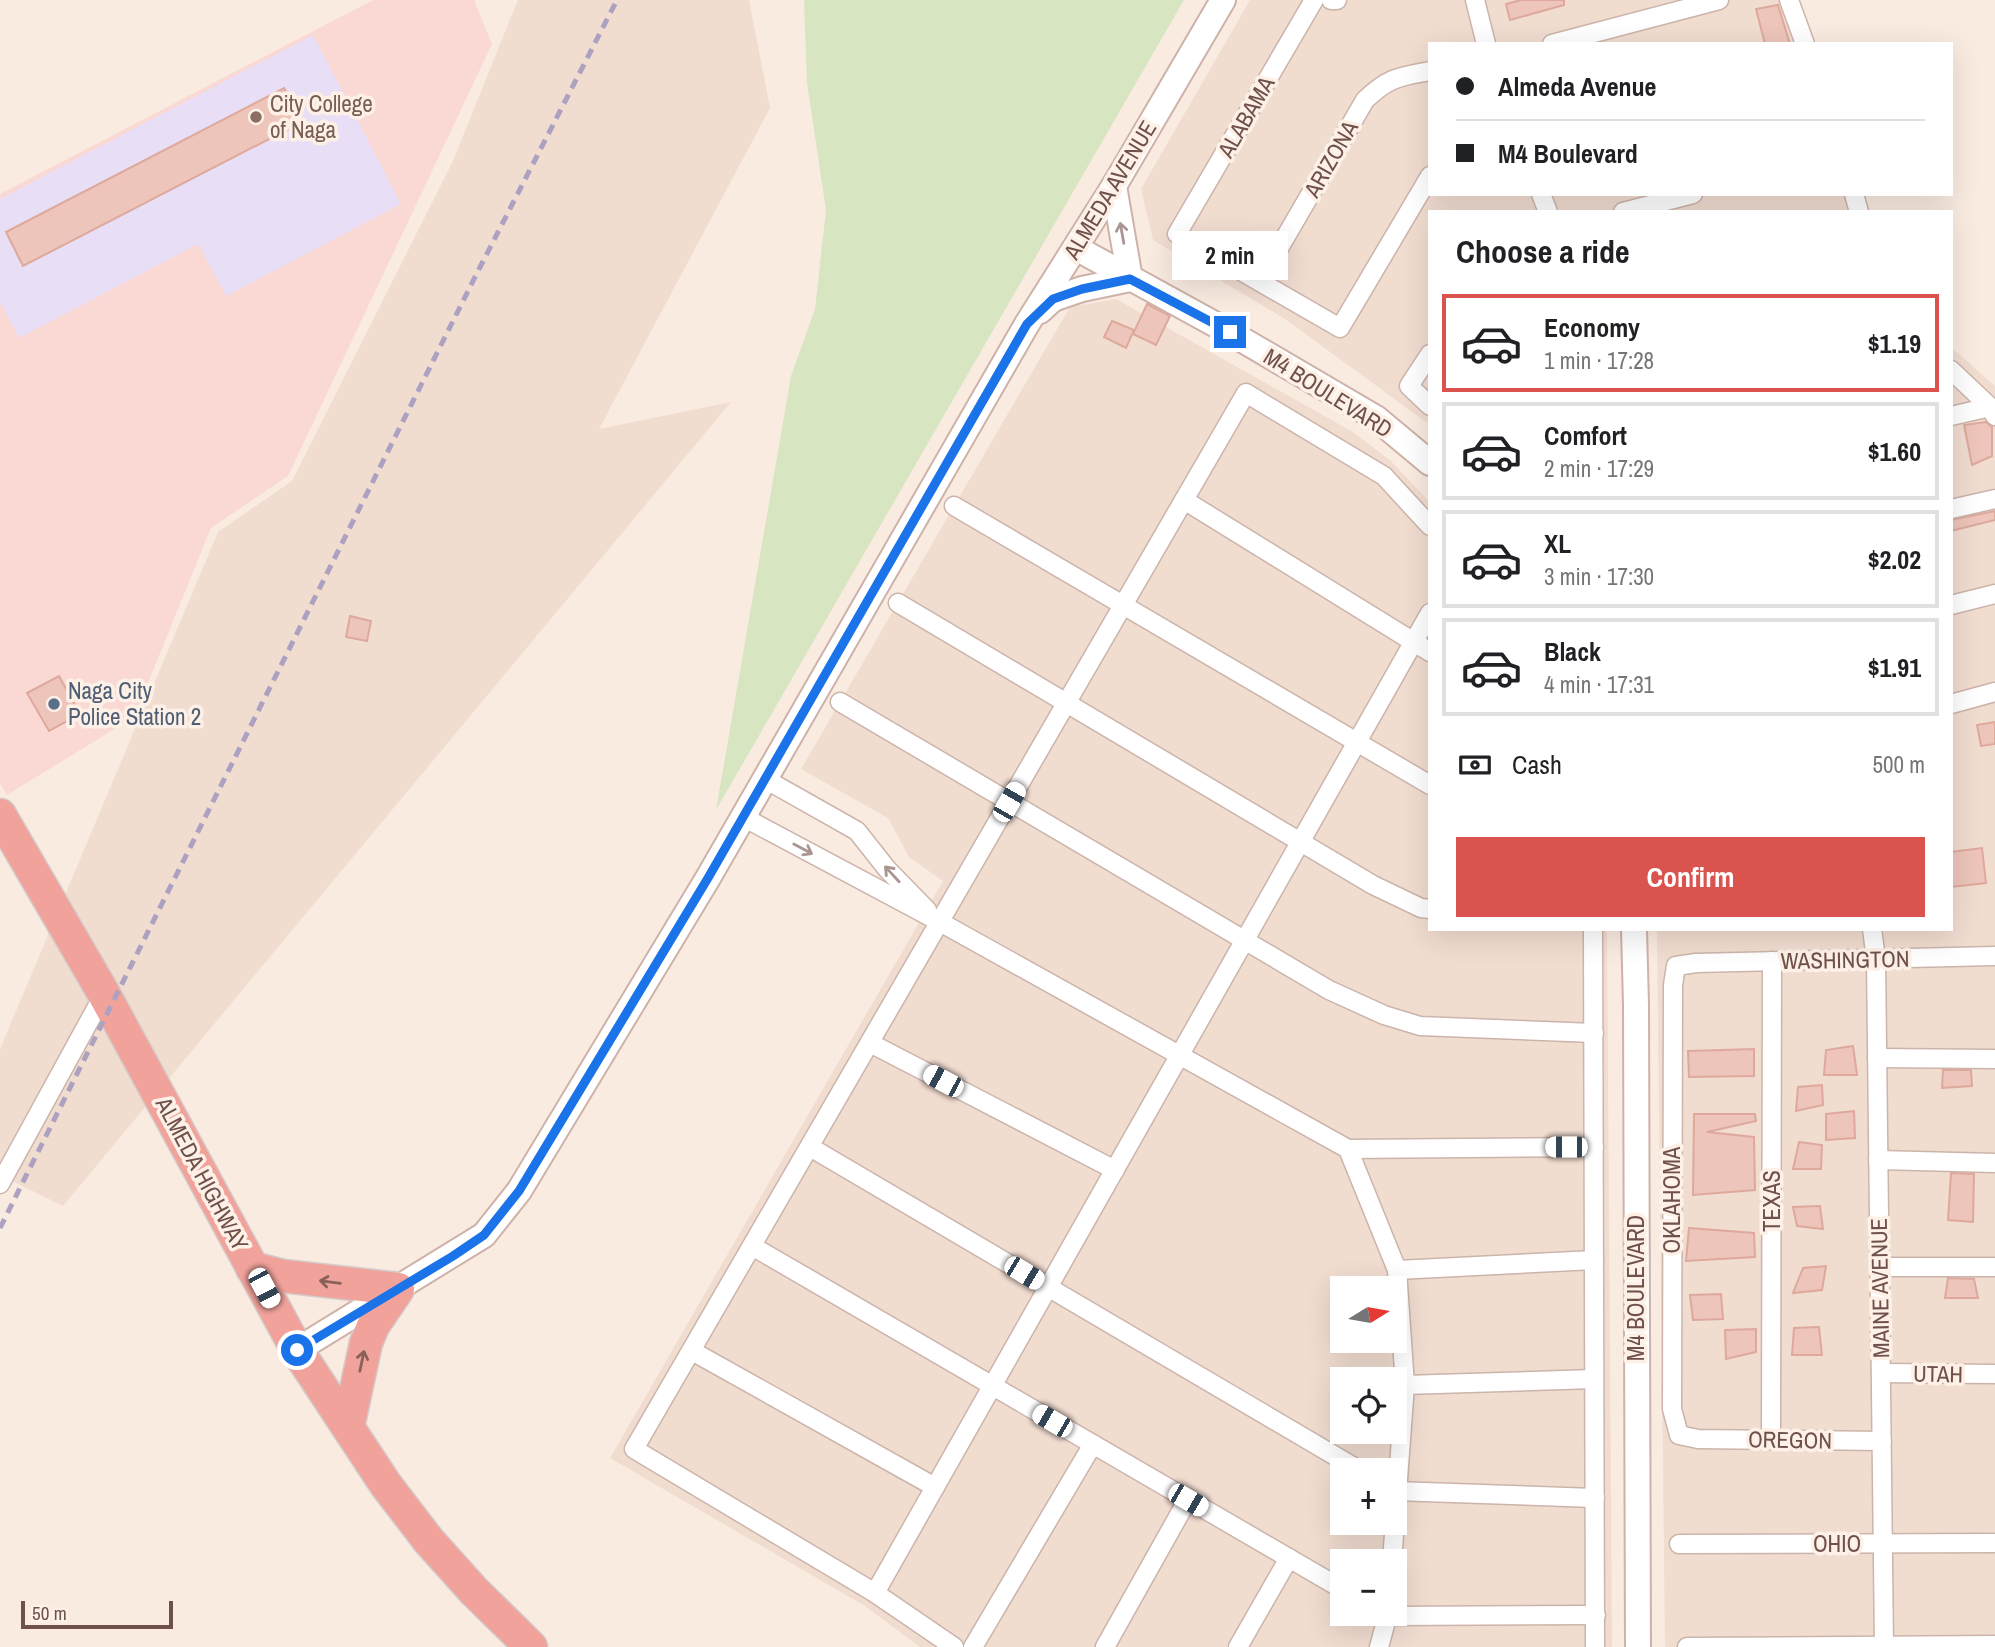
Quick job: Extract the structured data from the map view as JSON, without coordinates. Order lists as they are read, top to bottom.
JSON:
{
  "streets": {
    "highway": ["ALMEDA HIGHWAY"],
    "main road": ["ALMEDA AVENUE", "M4 BOULEVARD"],
    "street": [
      "ALABAMA",
      "ARIZONA",
      "WASHINGTON",
      "OKLAHOMA",
      "TEXAS",
      "MAINE AVENUE",
      "UTAH",
      "OREGON",
      "OHIO"
    ]
  },
  "crossings": [
    ["ALABAMA", "ARIZONA"],
    ["ALMEDA AVENUE", "M4 BOULEVARD"],
    ["ALMEDA AVENUE", "ALMEDA HIGHWAY"],
    ["WASHINGTON", "OKLAHOMA"],
    ["WASHINGTON", "TEXAS"],
    ["WASHINGTON", "MAINE AVENUE"],
    ["OKLAHOMA", "OREGON"],
    ["TEXAS", "OREGON"],
    ["MAINE AVENUE", "UTAH"],
    ["MAINE AVENUE", "OREGON"],
    ["MAINE AVENUE", "OHIO"]
  ],
  "places": ["City College of Naga", "Naga City Police Station 2"],
  "scale_bar": "50 m",
  "north": "right",
  "page": {
    "banner": ["Almeda Avenue", "M4 Boulevard"],
    "heading": "Choose a ride",
    "bubble": "2 min",
    "list": [
      {
        "name": "Economy",
        "note": "1 min · 17:28",
        "value": "$1.19"
      },
      {
        "name": "Comfort",
        "note": "2 min · 17:29",
        "value": "$1.60"
      },
      {
        "name": "XL",
        "note": "3 min · 17:30",
        "value": "$2.02"
      },
      {
        "name": "Black",
        "note": "4 min · 17:31",
        "value": "$1.91"
      }
    ],
    "pay": ["Cash", "500 m"],
    "buttons": "Confirm",
    "map_buttons": ["+", "−"],
    "scale": "50 m"
  }
}
